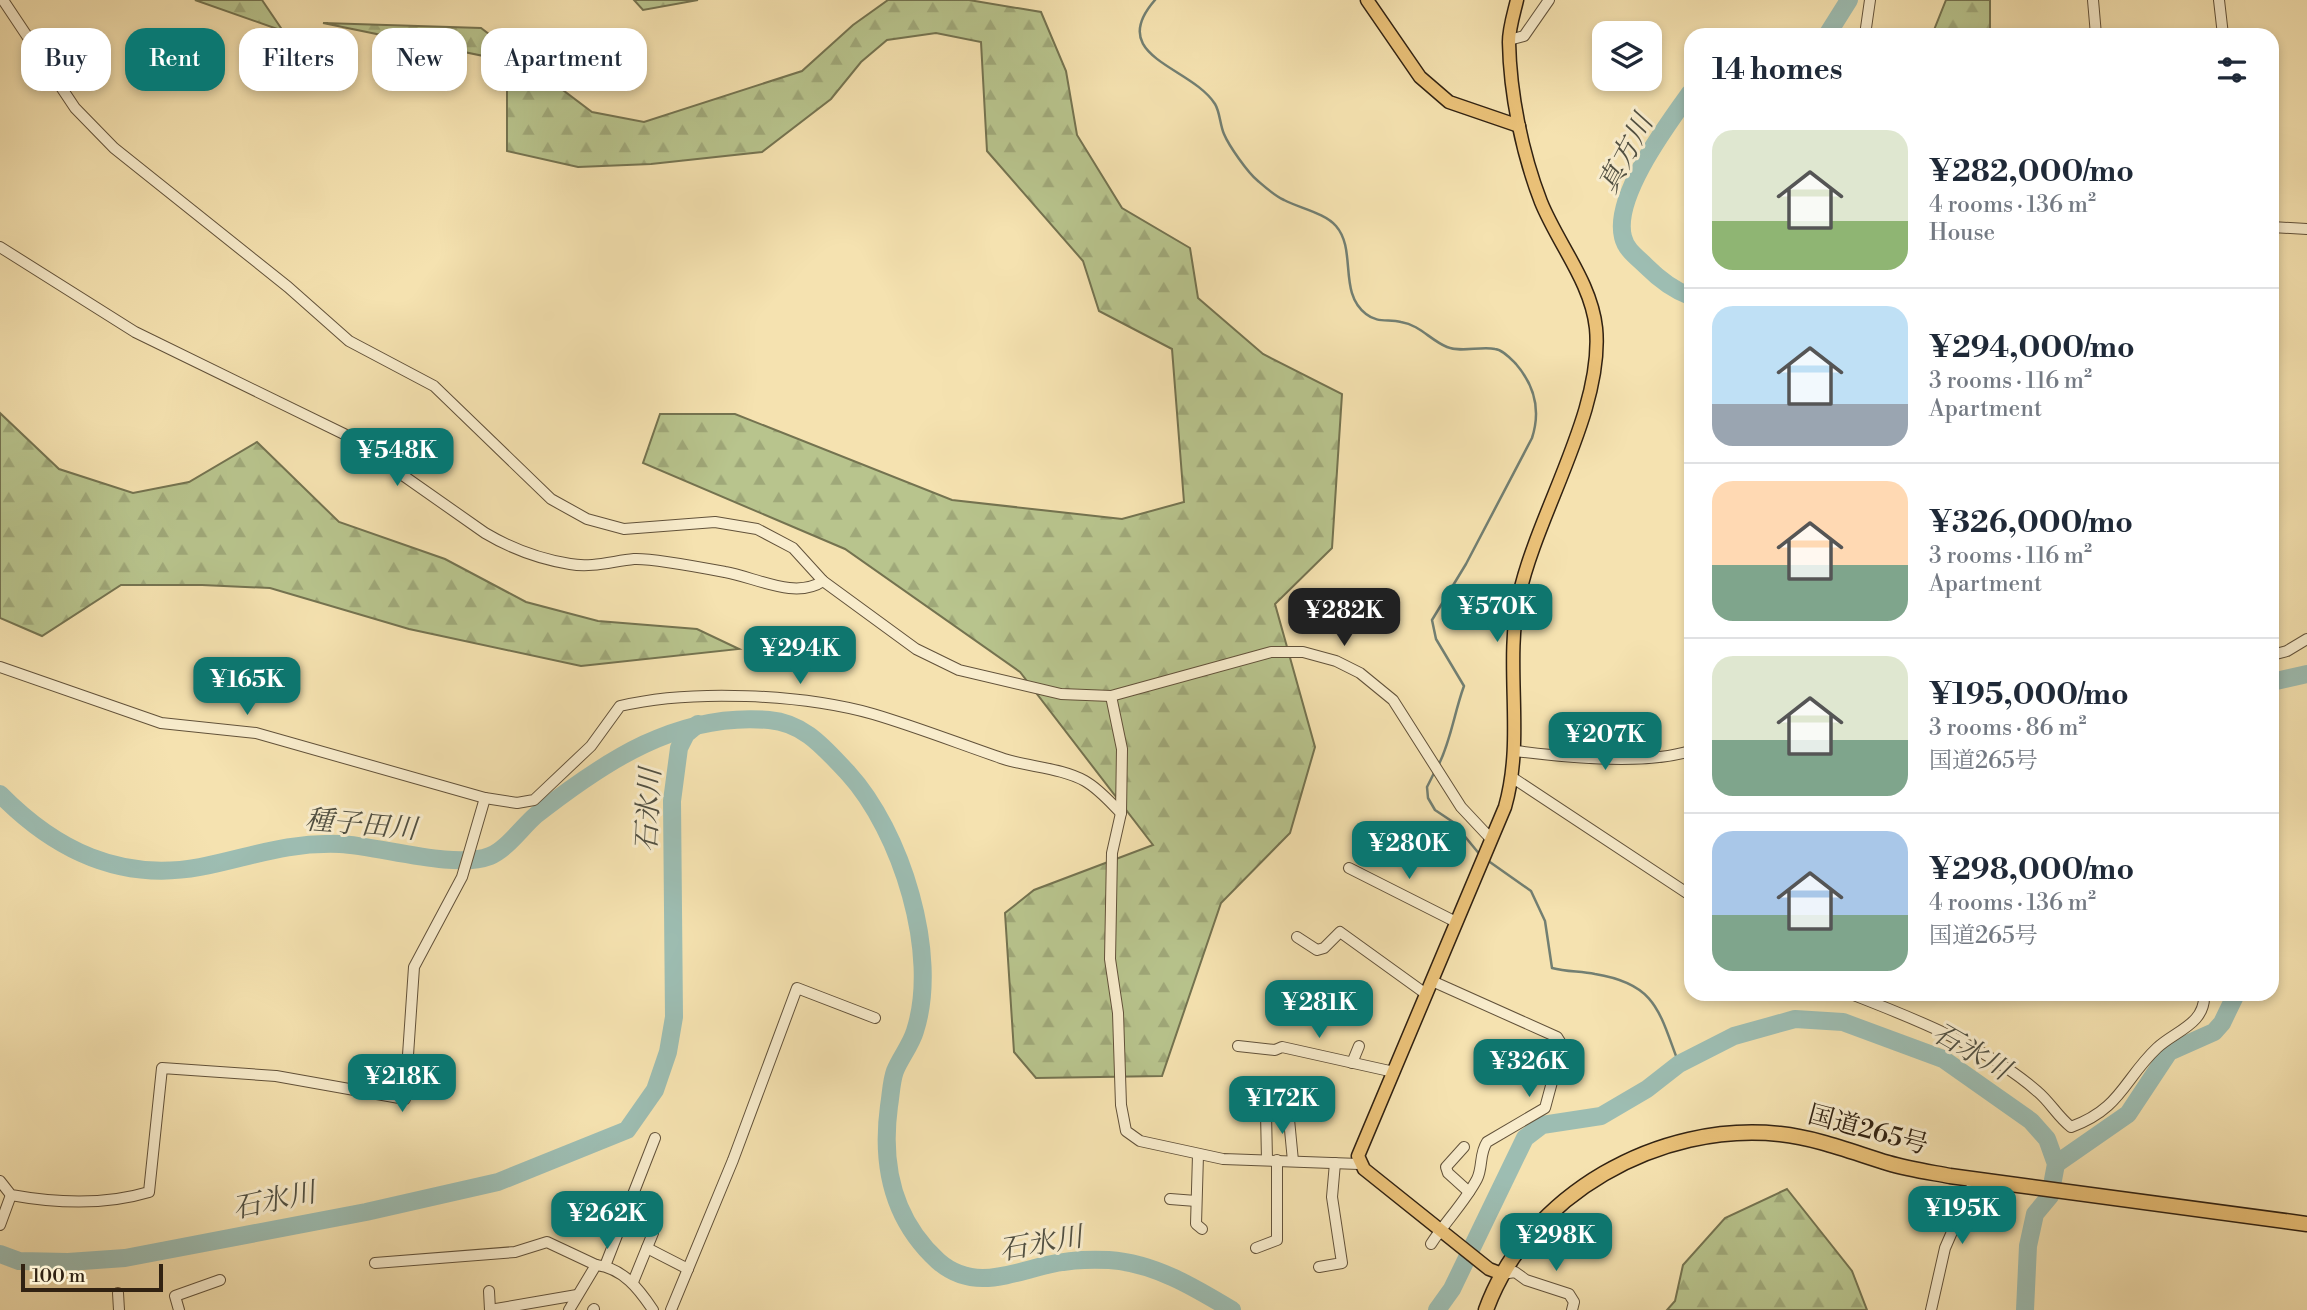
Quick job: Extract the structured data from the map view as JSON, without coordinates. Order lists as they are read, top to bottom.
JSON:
{
  "streets": {
    "highway": ["国道265号"]
  },
  "water": ["真方川", "石氷川", "種子田川"],
  "scale_bar": "100 m",
  "page": {
    "chip": [
      "Buy",
      "Rent",
      "Filters",
      "New",
      "Apartment"
    ],
    "heading": "14 homes",
    "list": [
      {
        "name": "¥282,000/mo",
        "note": "4 rooms · 136 m² · House"
      },
      {
        "name": "¥294,000/mo",
        "note": "3 rooms · 116 m² · Apartment"
      },
      {
        "name": "¥326,000/mo",
        "note": "3 rooms · 116 m² · Apartment"
      },
      {
        "name": "¥195,000/mo",
        "note": "3 rooms · 86 m² · 国道265号"
      },
      {
        "name": "¥298,000/mo",
        "note": "4 rooms · 136 m² · 国道265号"
      }
    ],
    "price": [
      "¥548K",
      "¥570K",
      "¥282K",
      "¥294K",
      "¥165K",
      "¥207K",
      "¥280K",
      "¥281K",
      "¥326K",
      "¥218K",
      "¥172K",
      "¥195K",
      "¥262K",
      "¥298K"
    ],
    "scale": "100 m"
  }
}
